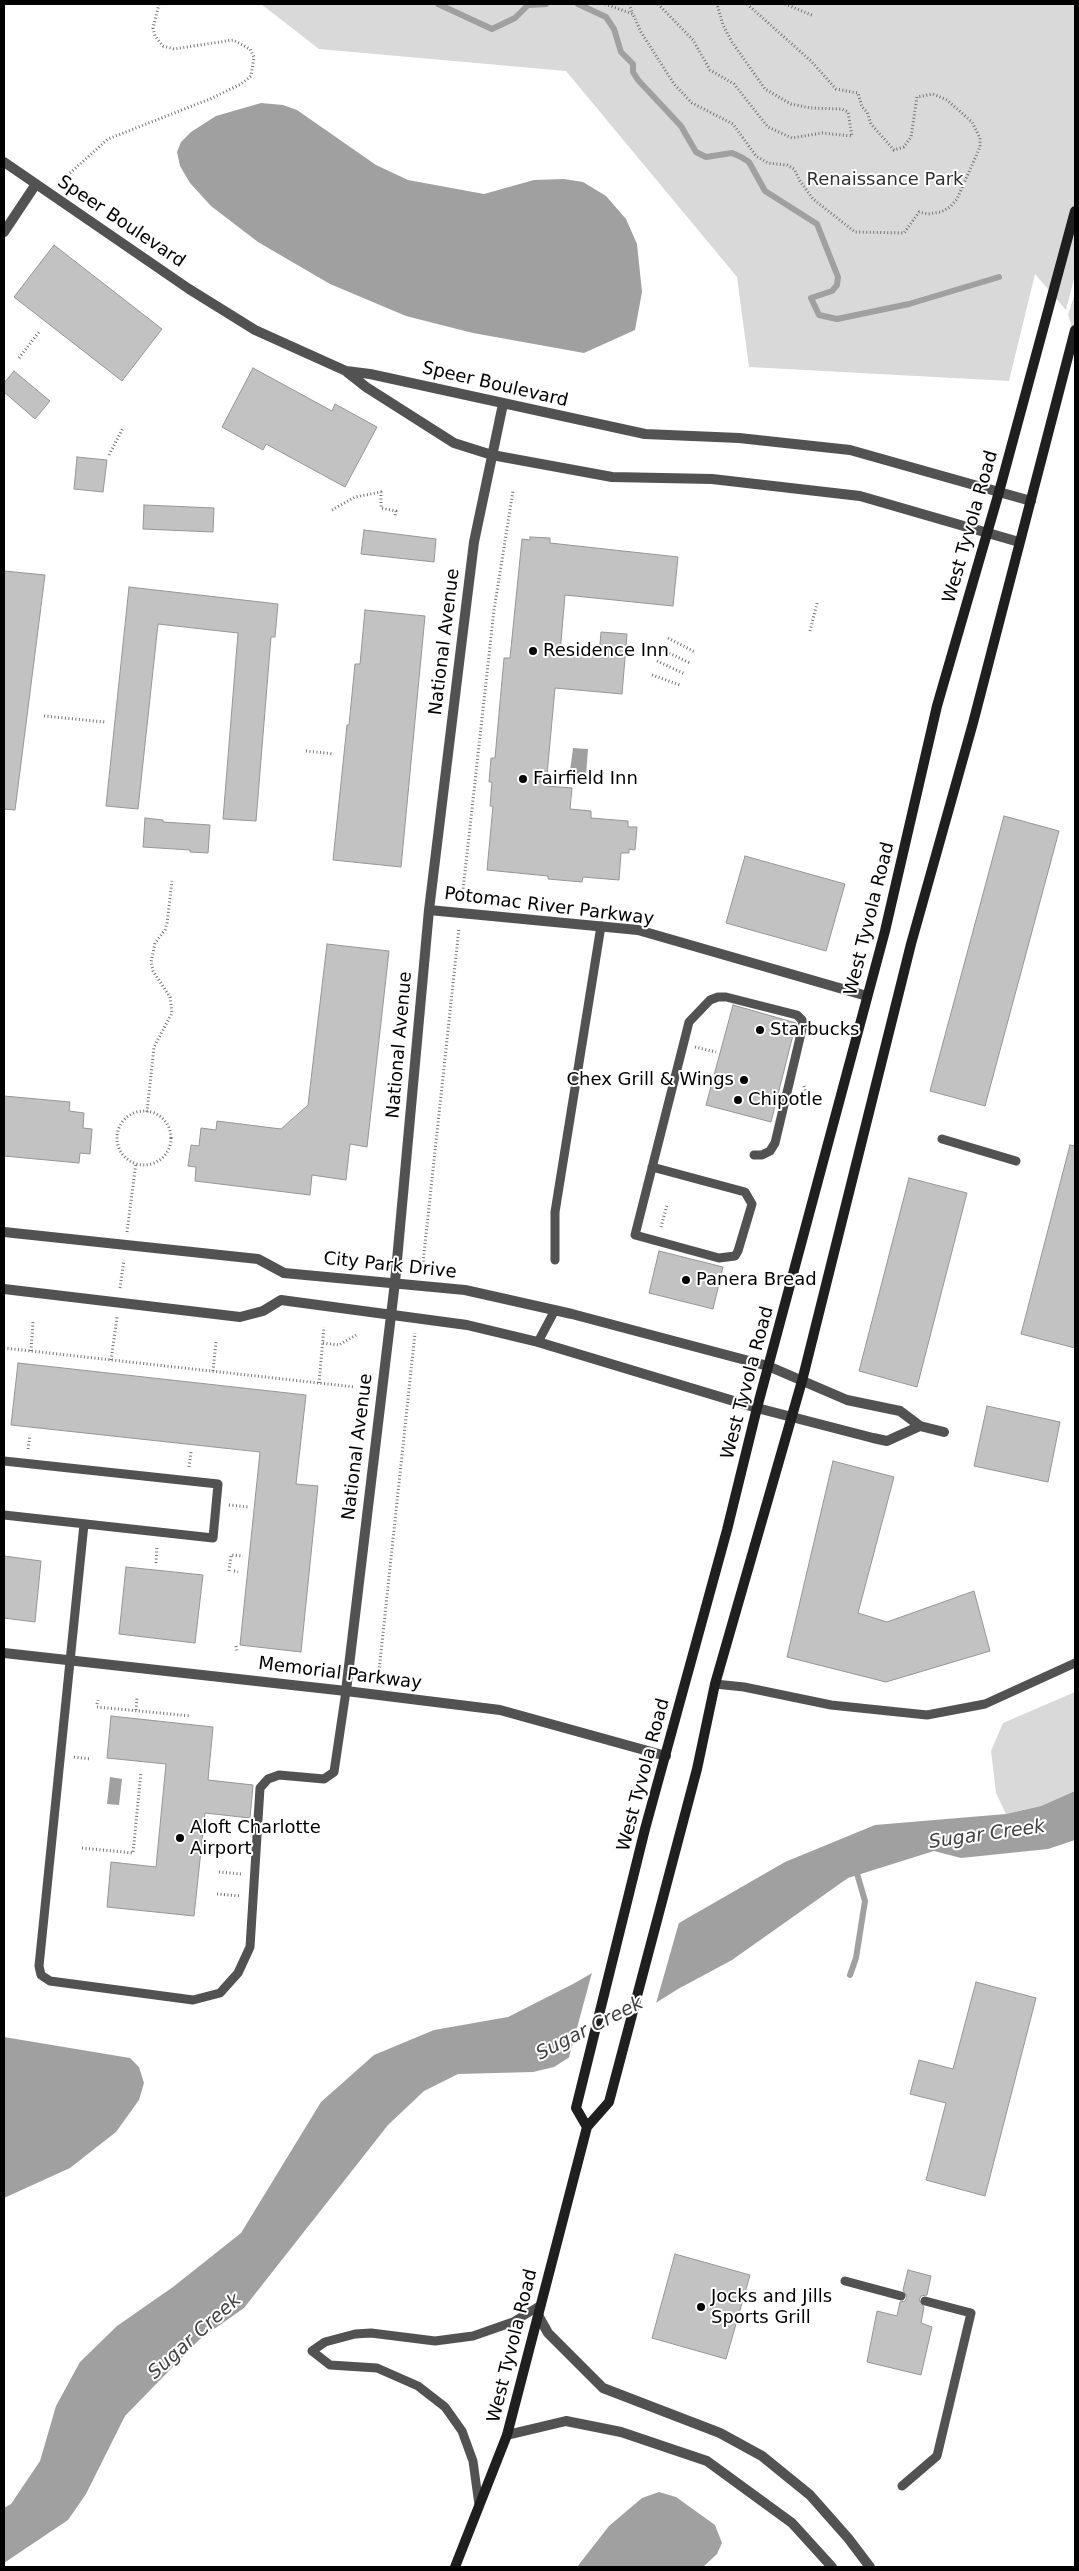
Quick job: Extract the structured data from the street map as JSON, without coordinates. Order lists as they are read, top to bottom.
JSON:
{
  "streets": {
    "main road": ["West Tyvola Road"],
    "street": [
      "Speer Boulevard",
      "National Avenue",
      "Potomac River Parkway",
      "City Park Drive",
      "Memorial Parkway"
    ]
  },
  "crossings": [
    ["Speer Boulevard", "West Tyvola Road"],
    ["Speer Boulevard", "National Avenue"],
    ["West Tyvola Road", "Potomac River Parkway"],
    ["West Tyvola Road", "City Park Drive"],
    ["West Tyvola Road", "Memorial Parkway"],
    ["National Avenue", "Potomac River Parkway"],
    ["National Avenue", "City Park Drive"],
    ["National Avenue", "Memorial Parkway"]
  ],
  "water": ["Sugar Creek"],
  "parks": ["Renaissance Park"],
  "places": [
    "Residence Inn",
    "Fairfield Inn",
    "Starbucks",
    "Chex Grill & Wings",
    "Chipotle",
    "Panera Bread",
    "Aloft Charlotte Airport",
    "Jocks and Jills Sports Grill"
  ]
}
